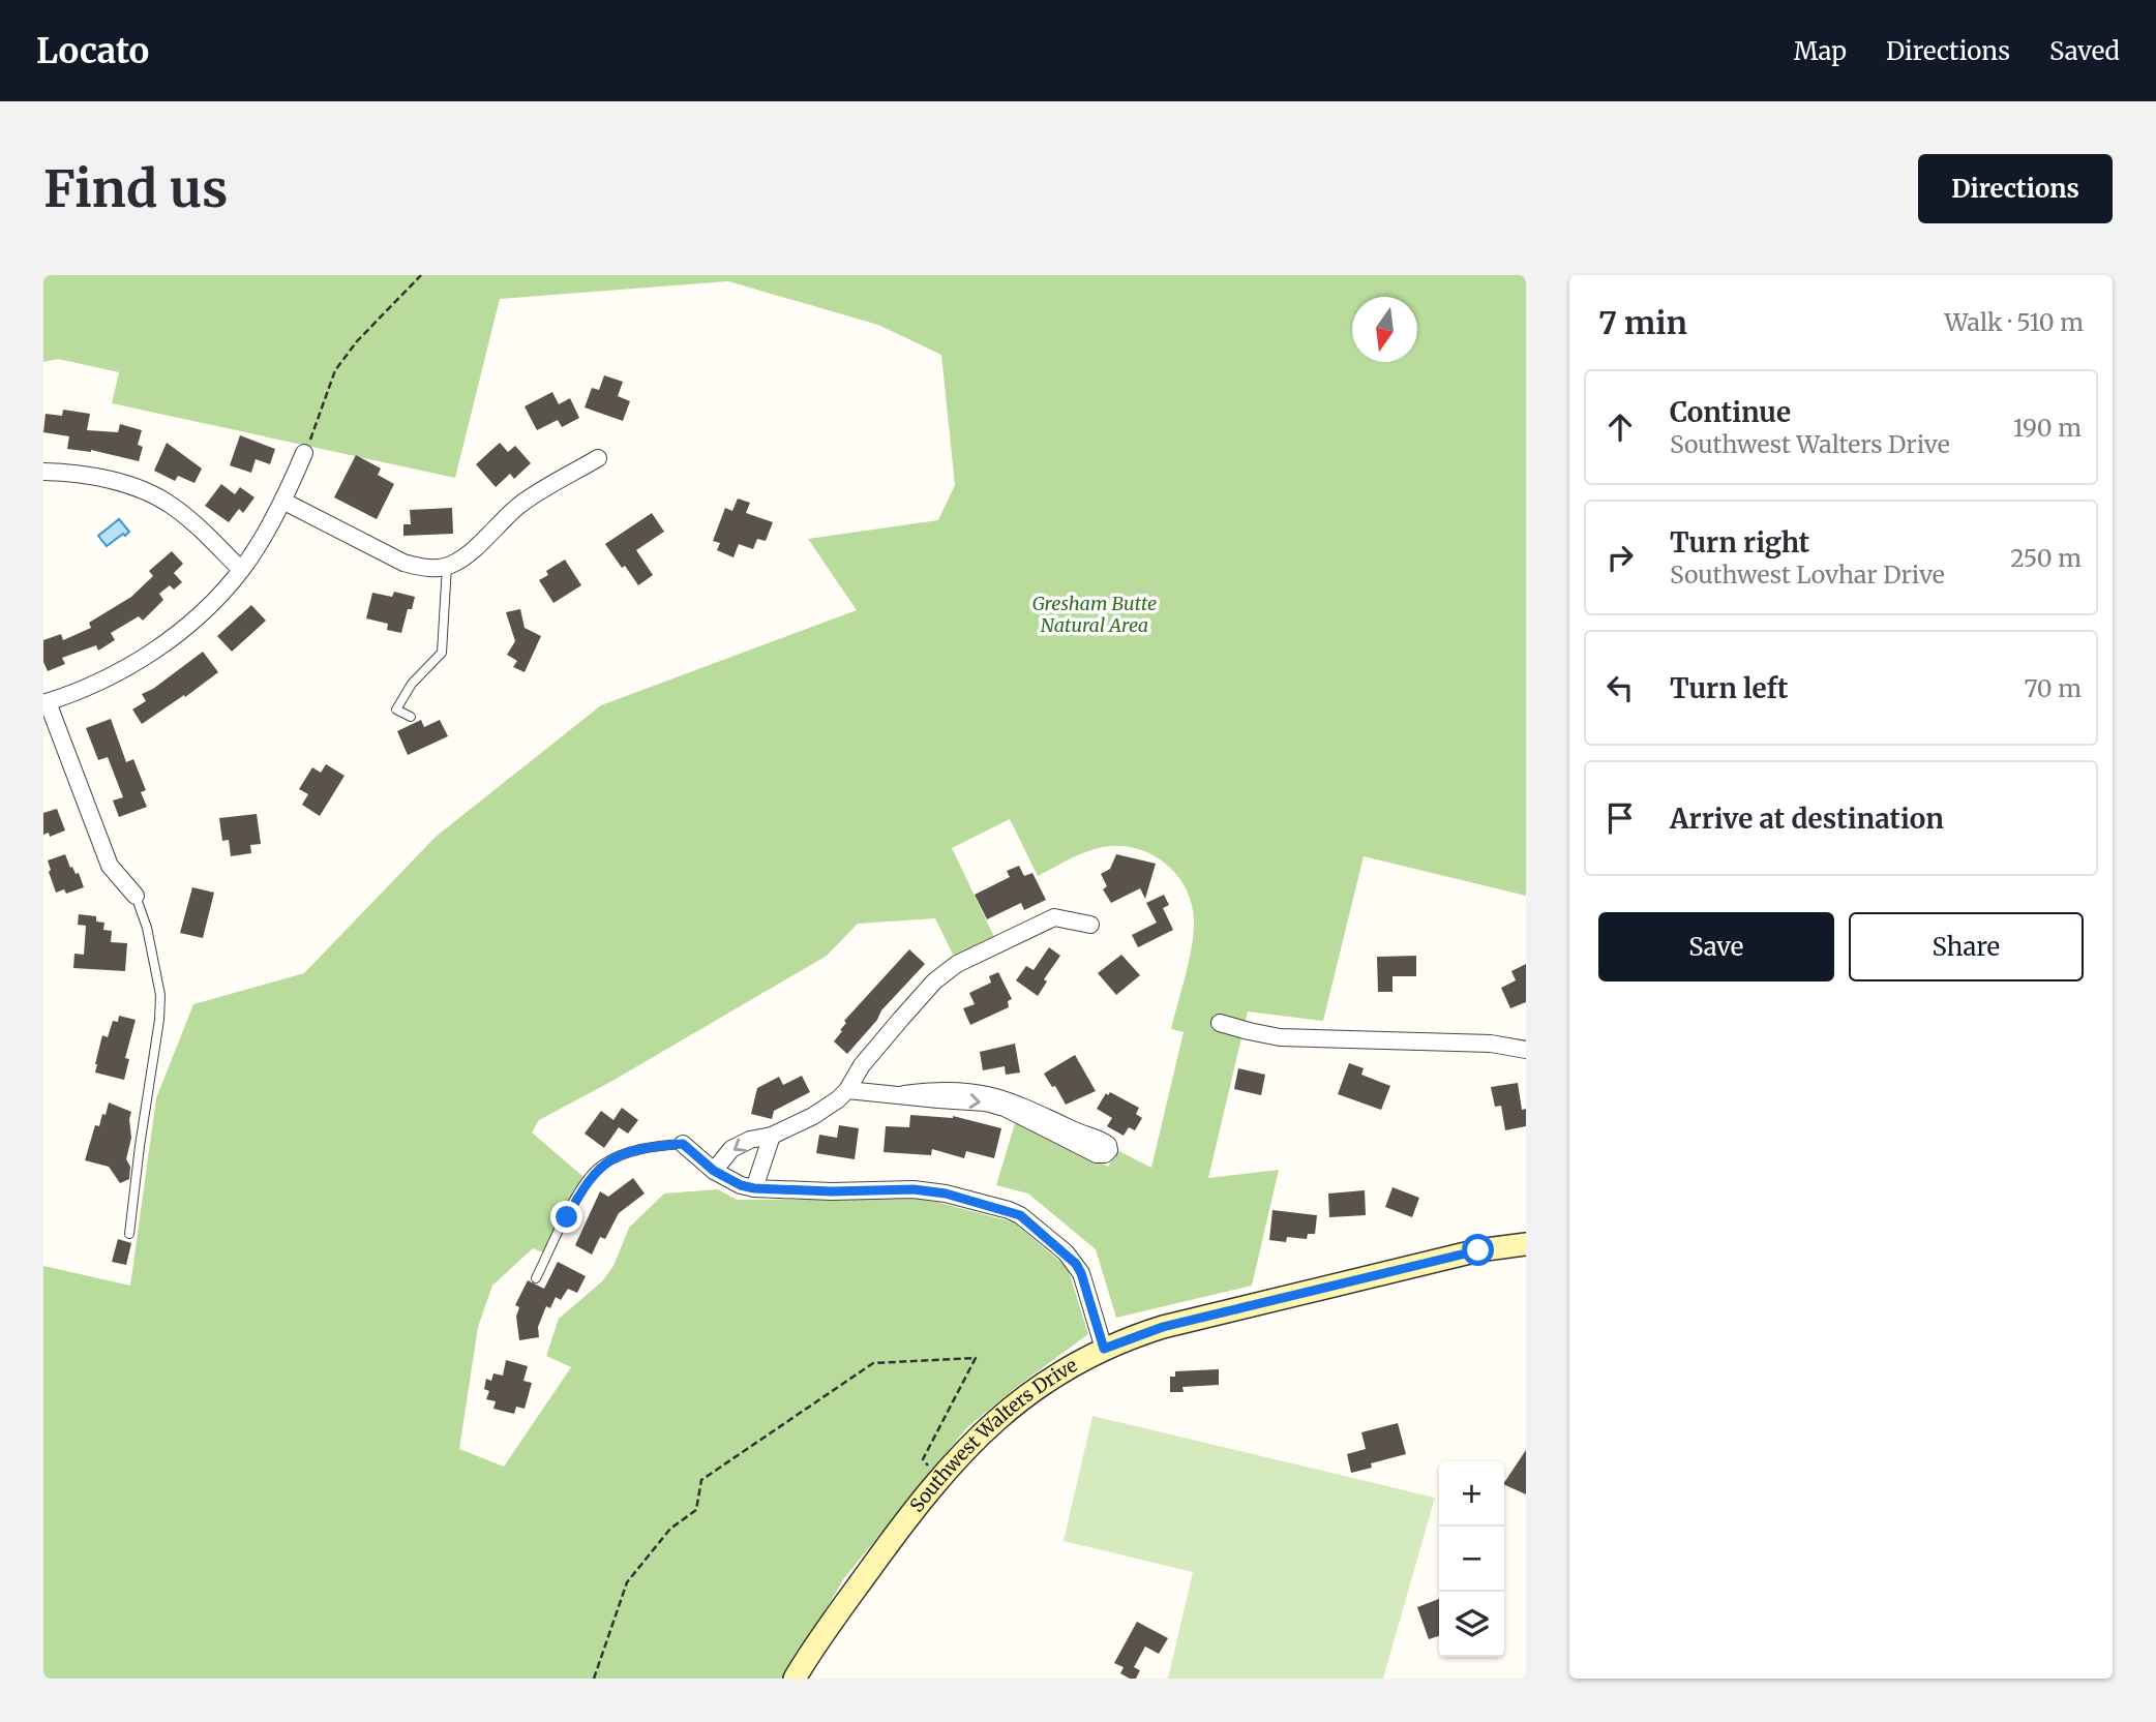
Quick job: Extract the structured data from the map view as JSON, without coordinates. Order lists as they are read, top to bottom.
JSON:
{
  "streets": {
    "street": ["Southwest Walters Drive"]
  },
  "parks": ["Gresham Butte Natural Area"],
  "north": "bottom",
  "page": {
    "header": "Locato",
    "nav": ["Map", "Directions", "Saved"],
    "buttons": [
      "Directions",
      ["Save", "Share"]
    ],
    "title": "Find us",
    "heading": ["7 min", "Walk · 510 m"],
    "list": [
      ["Continue", "Southwest Walters Drive", "190 m"],
      ["Turn right", "Southwest Lovhar Drive", "250 m"],
      ["Turn left", "70 m"],
      "Arrive at destination"
    ],
    "map_buttons": ["+", "−"]
  }
}
